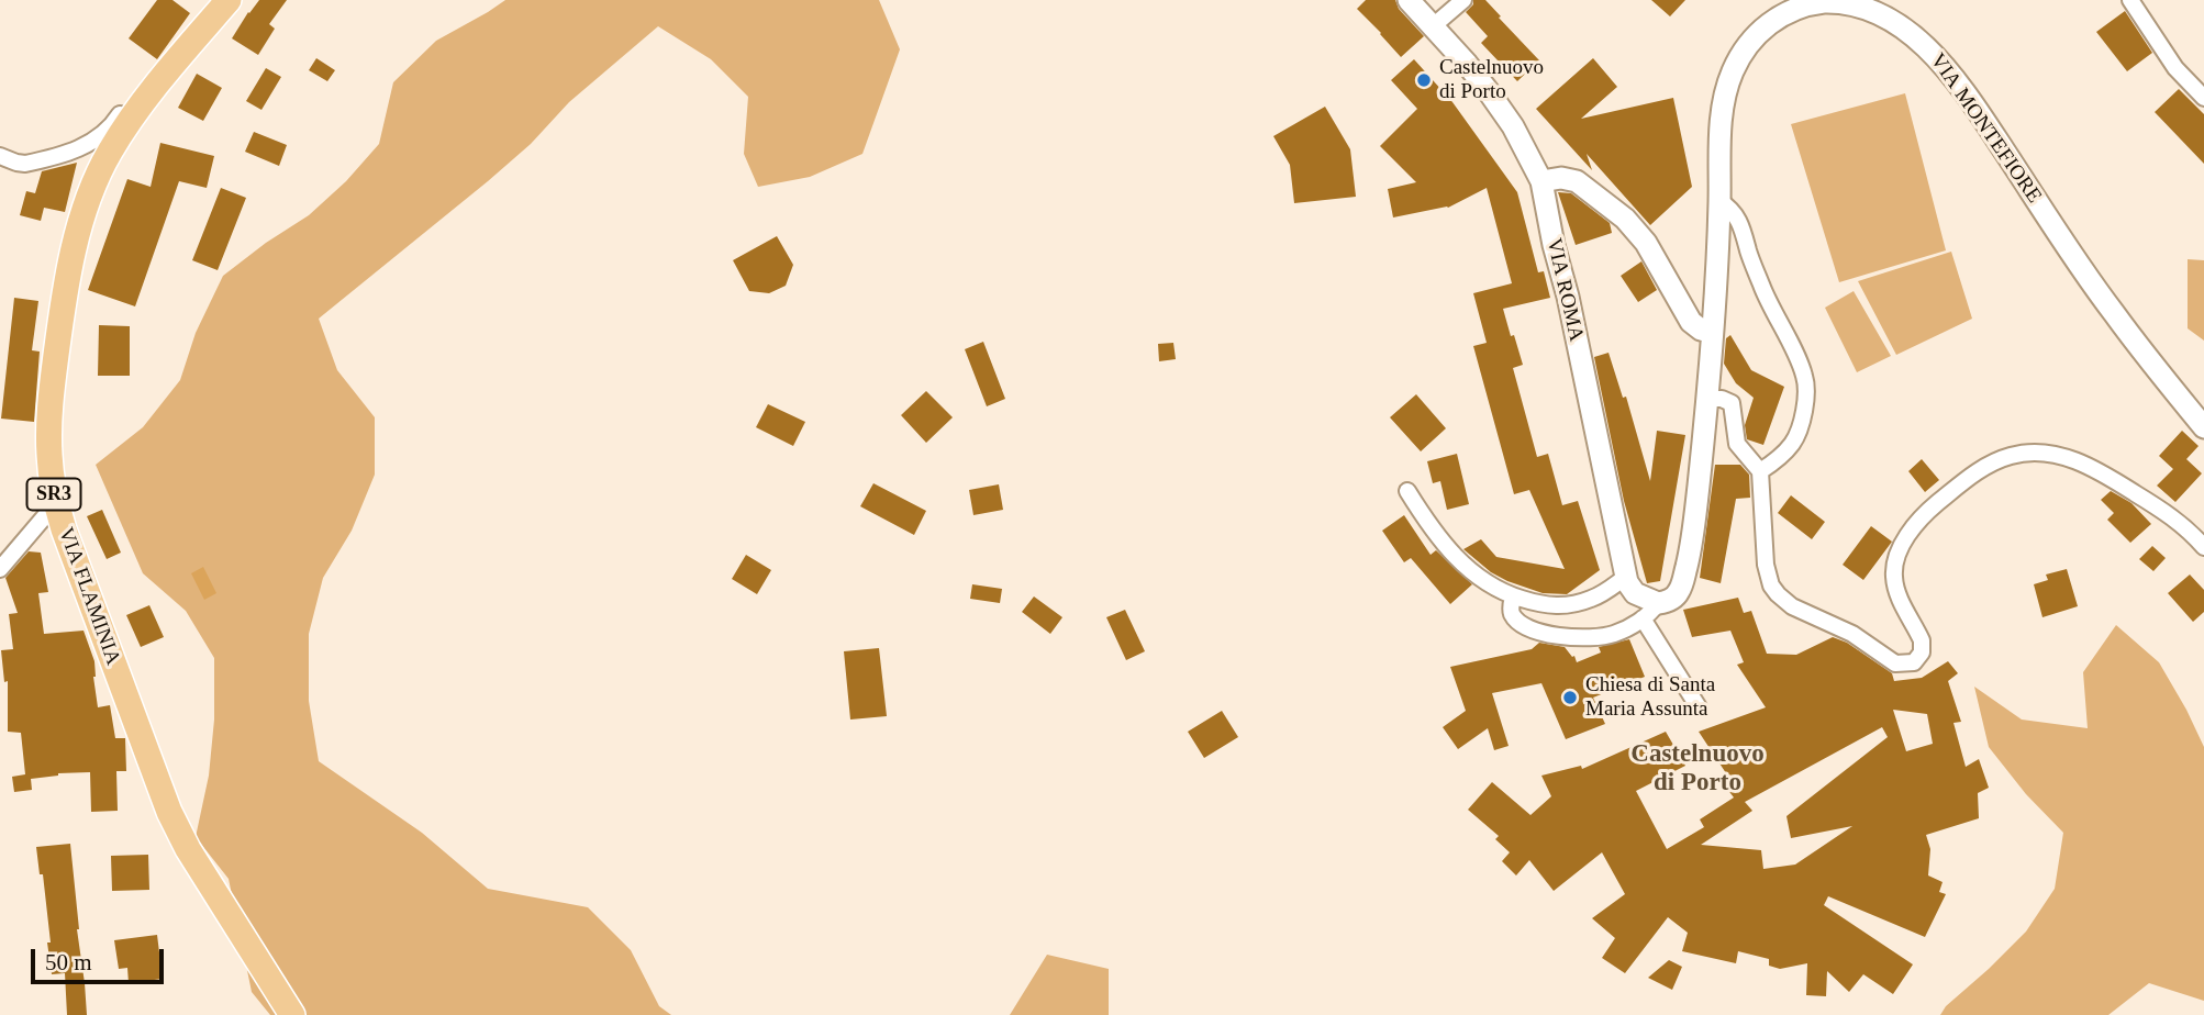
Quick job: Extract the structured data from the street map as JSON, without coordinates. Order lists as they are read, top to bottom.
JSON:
{
  "streets": {
    "main road": [
      "VIA MONTEFIORE",
      "VIA ROMA",
      "SR3",
      "VIA FLAMINIA"
    ]
  },
  "districts": ["Castelnuovo di Porto"],
  "places": ["Castelnuovo di Porto", "Chiesa di Santa Maria Assunta"],
  "scale_bar": "50 m"
}
